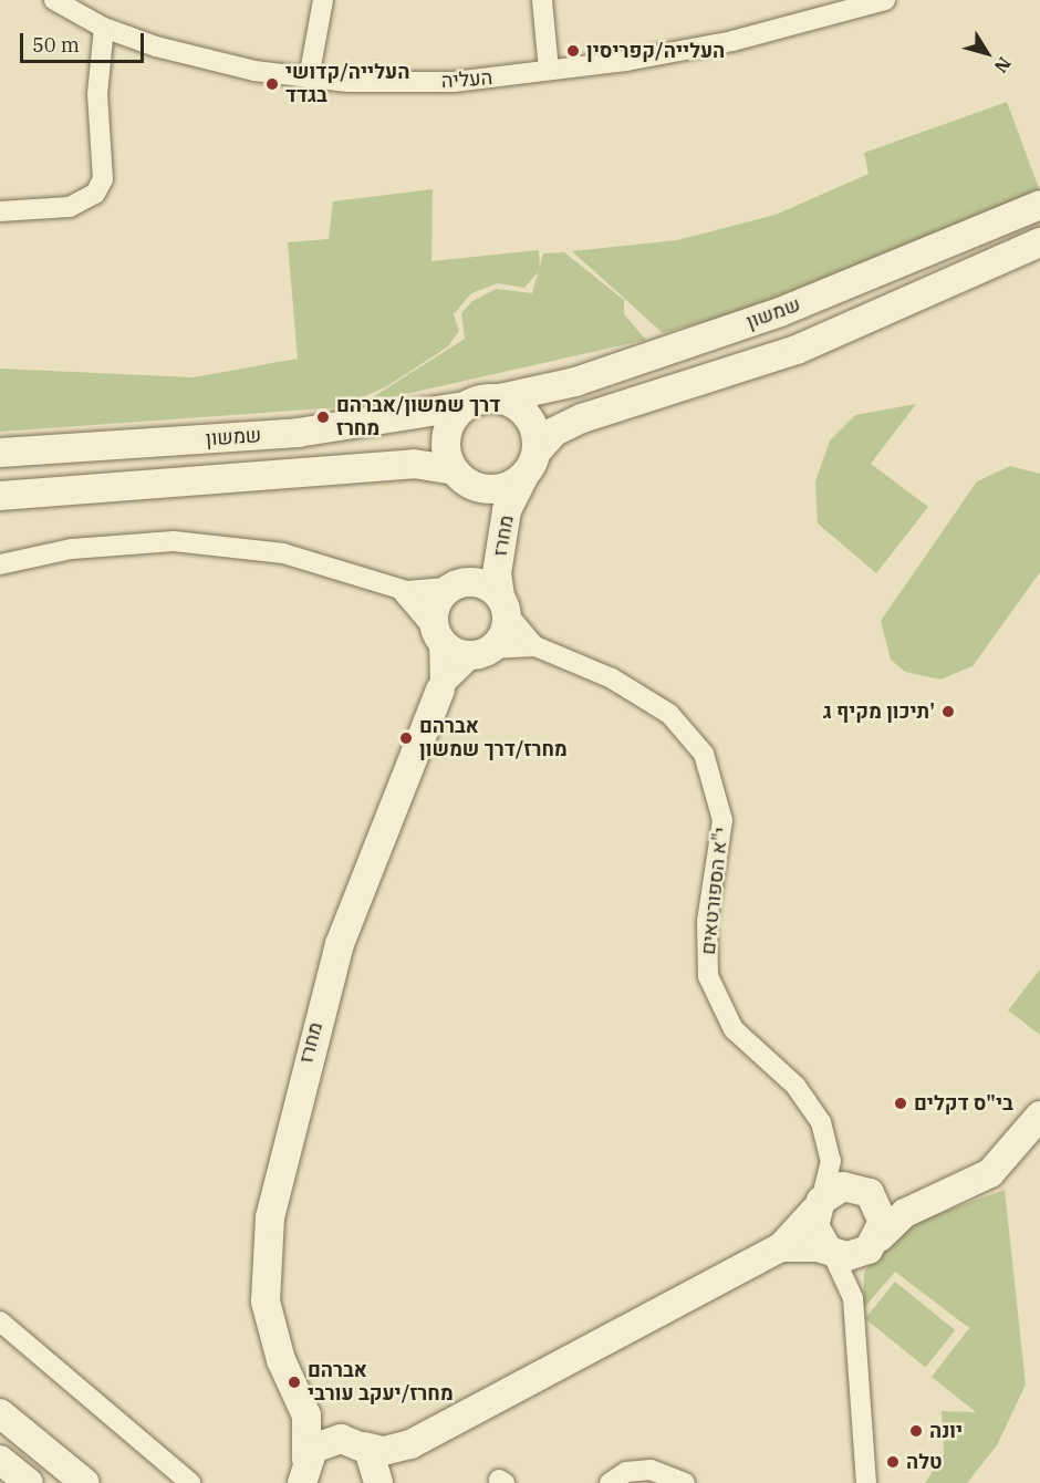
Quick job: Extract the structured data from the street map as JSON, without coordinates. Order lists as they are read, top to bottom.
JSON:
{
  "streets": {
    "main road": ["שמשון", "מחרז"],
    "street": ["העליה", "י\"א הספורטאים"]
  },
  "crossings": [
    ["שמשון", "מחרז"]
  ],
  "places": [
    "העלייה/קפריסין",
    "העלייה/קדושי בגדד",
    "דרך שמשון/אברהם מחרז",
    "תיכון מקיף ג'",
    "אברהם מחרז/דרך שמשון",
    "בי\"ס דקלים",
    "אברהם מחרז/יעקב עורבי",
    "יונה",
    "טלה"
  ],
  "scale_bar": "50 m",
  "north": "bottom right"
}
